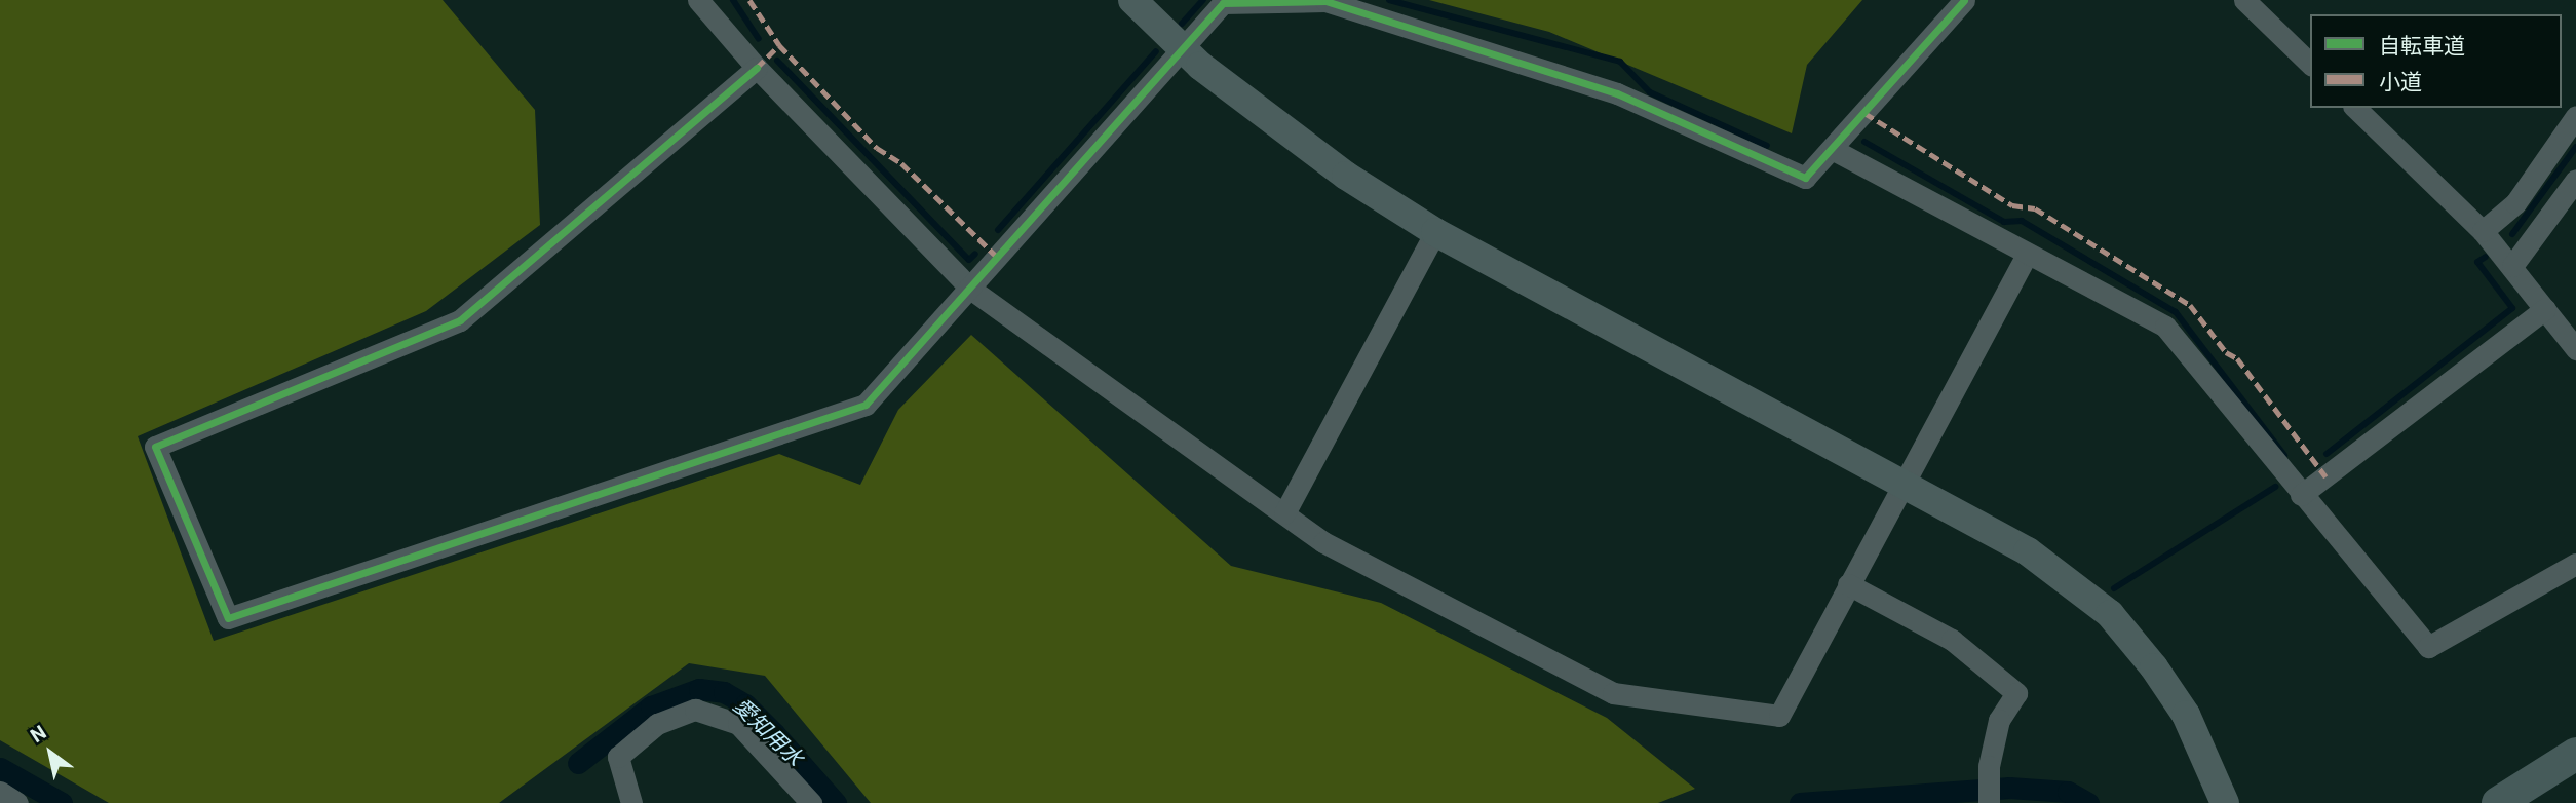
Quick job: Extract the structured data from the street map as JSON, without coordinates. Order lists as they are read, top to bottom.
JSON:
{
  "water": ["愛知用水"],
  "legend": ["自転車道", "小道"],
  "north": "top left"
}
